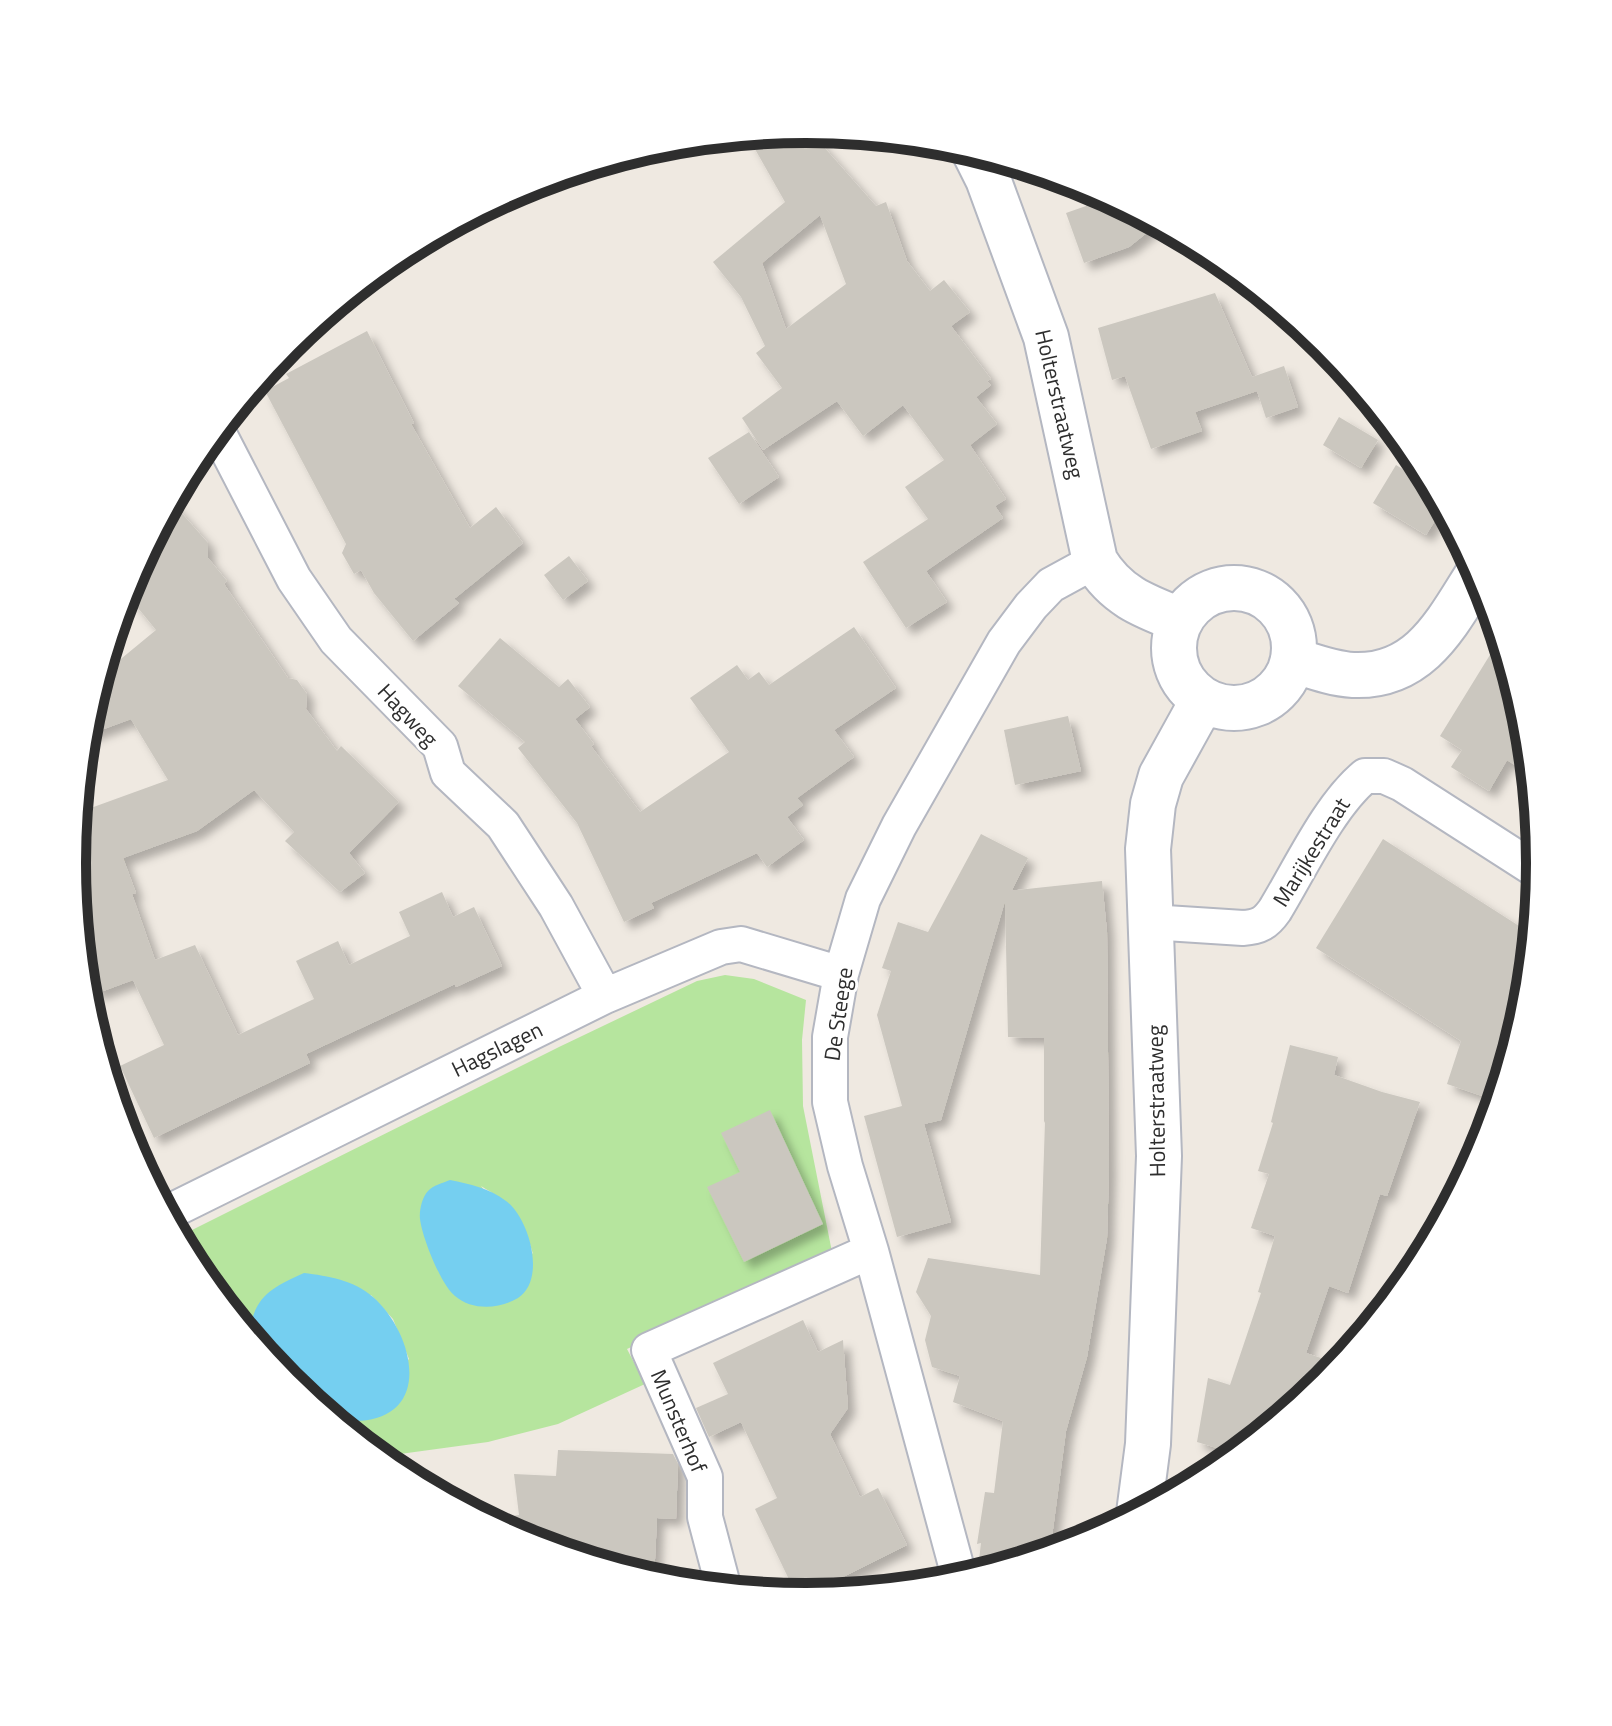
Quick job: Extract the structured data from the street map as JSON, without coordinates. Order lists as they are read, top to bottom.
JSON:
{
  "streets": {
    "main road": ["Holterstraatweg"],
    "street": [
      "Hagweg",
      "Marijkestraat",
      "De Steege",
      "Hagslagen",
      "Munsterhof"
    ]
  },
  "crossings": [
    ["Holterstraatweg", "Marijkestraat"],
    ["Holterstraatweg", "De Steege"],
    ["Hagweg", "Hagslagen"],
    ["De Steege", "Hagslagen"],
    ["De Steege", "Munsterhof"]
  ]
}
